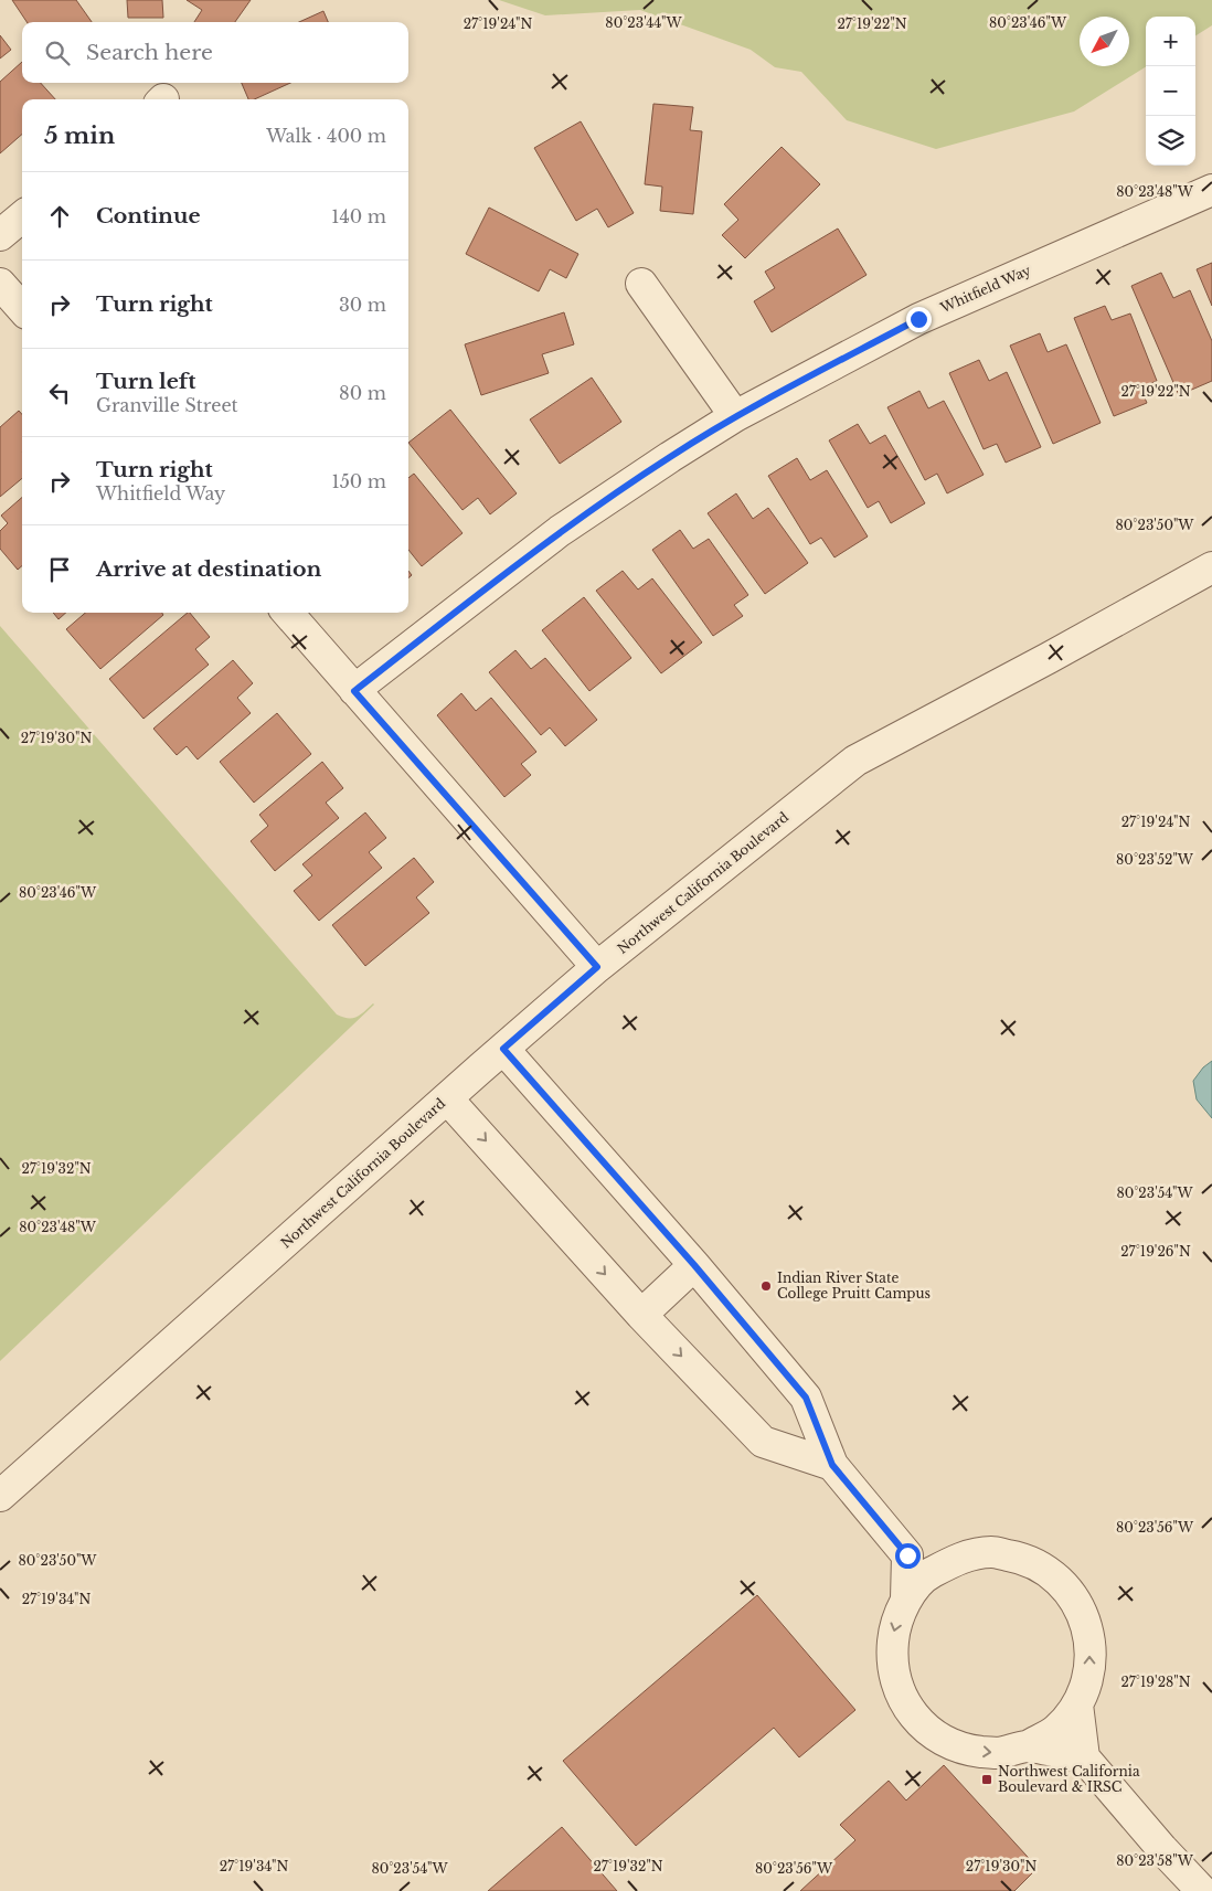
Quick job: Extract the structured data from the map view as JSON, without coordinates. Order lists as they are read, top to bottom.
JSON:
{
  "streets": {
    "street": ["Whitfield Way", "Northwest California Boulevard"]
  },
  "places": {
    "other": ["Indian River State College Pruitt Campus"],
    "transit": ["Northwest California Boulevard & IRSC"]
  },
  "north": "bottom left",
  "page": {
    "map_buttons": ["+", "−"],
    "search": "Search here",
    "heading": ["5 min", "Walk · 400 m"],
    "list": [
      ["Continue", "140 m"],
      ["Turn right", "30 m"],
      ["Turn left", "Granville Street", "80 m"],
      ["Turn right", "Whitfield Way", "150 m"],
      "Arrive at destination"
    ]
  },
  "coordinates": [
    "80°23'44\"W",
    "80°23'46\"W",
    "27°19'24\"N",
    "27°19'22\"N",
    "80°23'48\"W",
    "80°23'50\"W",
    "27°19'30\"N",
    "80°23'52\"W",
    "27°19'32\"N",
    "80°23'54\"W",
    "27°19'26\"N",
    "80°23'56\"W",
    "27°19'34\"N",
    "27°19'28\"N",
    "80°23'58\"W"
  ]
}
